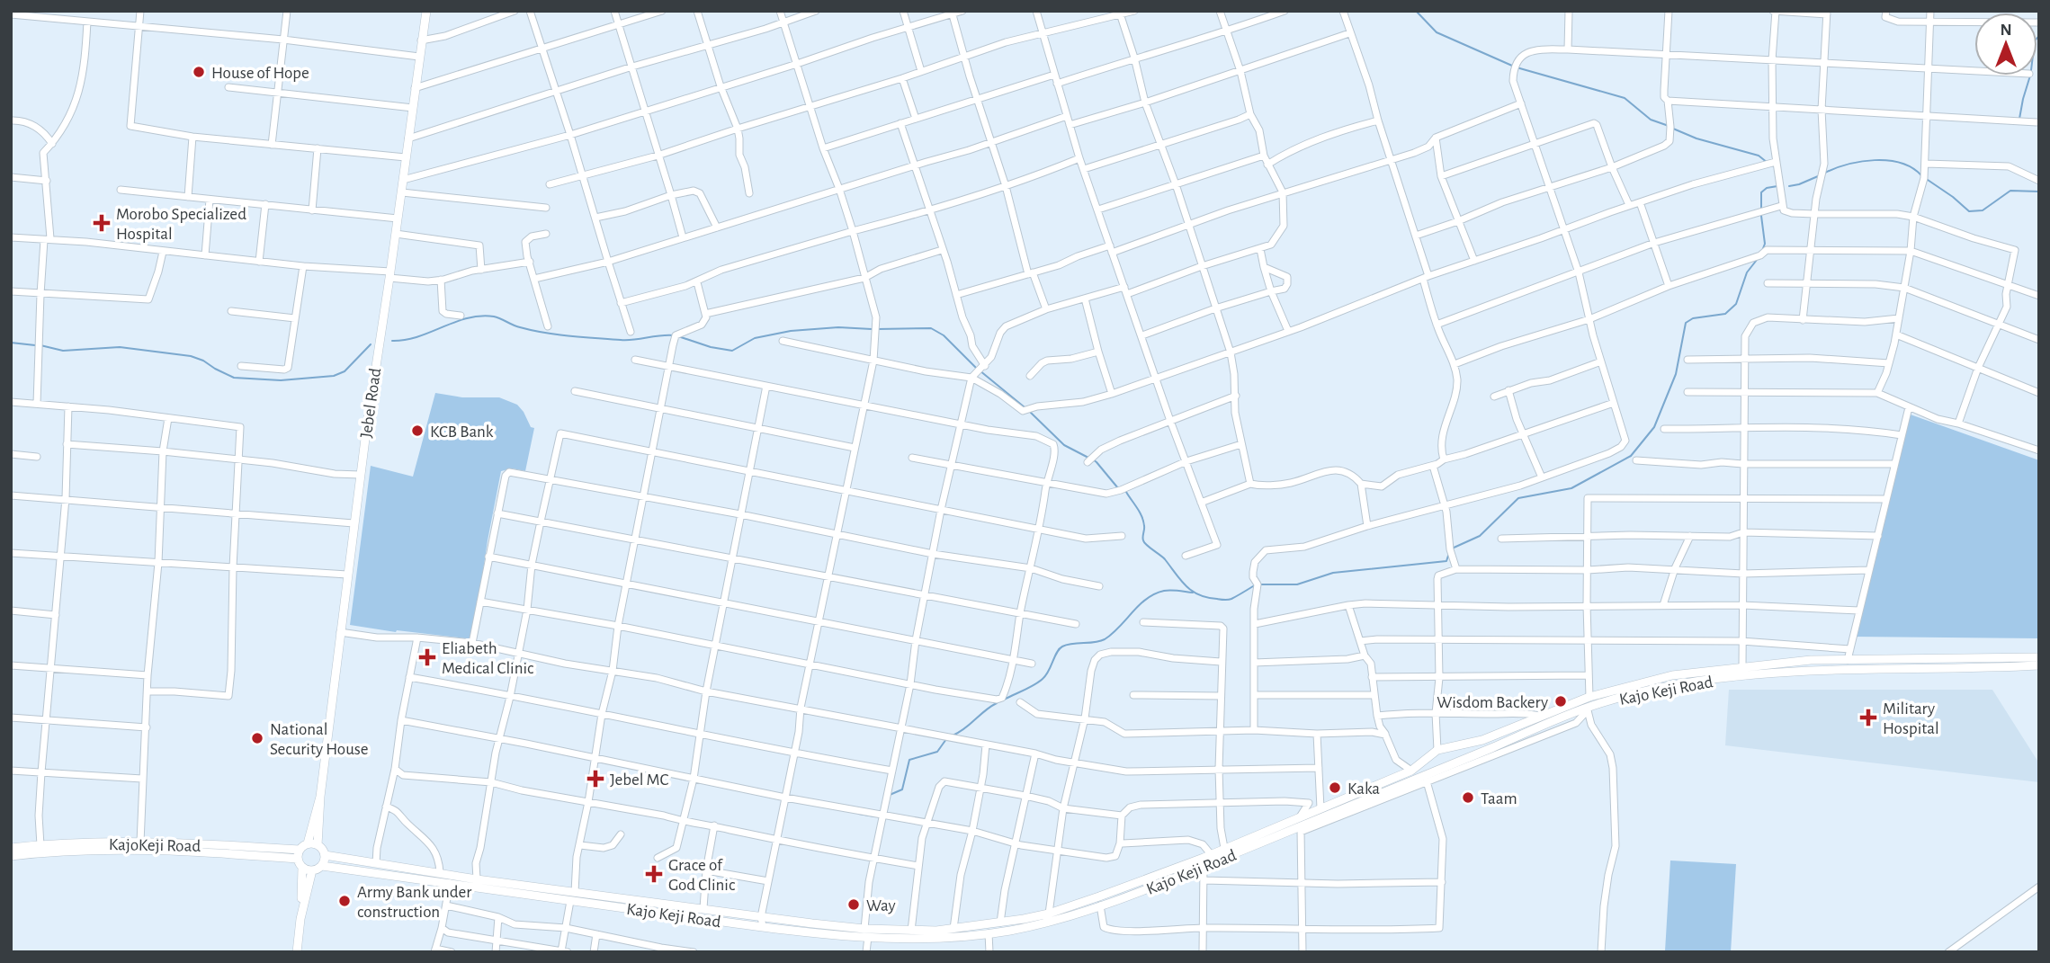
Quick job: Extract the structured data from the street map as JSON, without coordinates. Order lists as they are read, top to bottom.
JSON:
{
  "streets": {
    "main road": ["Jebel Road", "Kajo Keji Road", "KajoKeji Road"]
  },
  "crossings": [
    ["Jebel Road", "Kajo Keji Road"],
    ["Jebel Road", "KajoKeji Road"],
    ["Kajo Keji Road", "KajoKeji Road"]
  ],
  "places": {
    "other": [
      "House of Hope",
      "KCB Bank",
      "Wisdom Backery",
      "National Security House",
      "Kaka",
      "Taam",
      "Army Bank under construction",
      "Way"
    ],
    "health": [
      "Morobo Specialized Hospital",
      "Eliabeth Medical Clinic",
      "Military Hospital",
      "Jebel MC",
      "Grace of God Clinic"
    ]
  },
  "north": "top"
}
